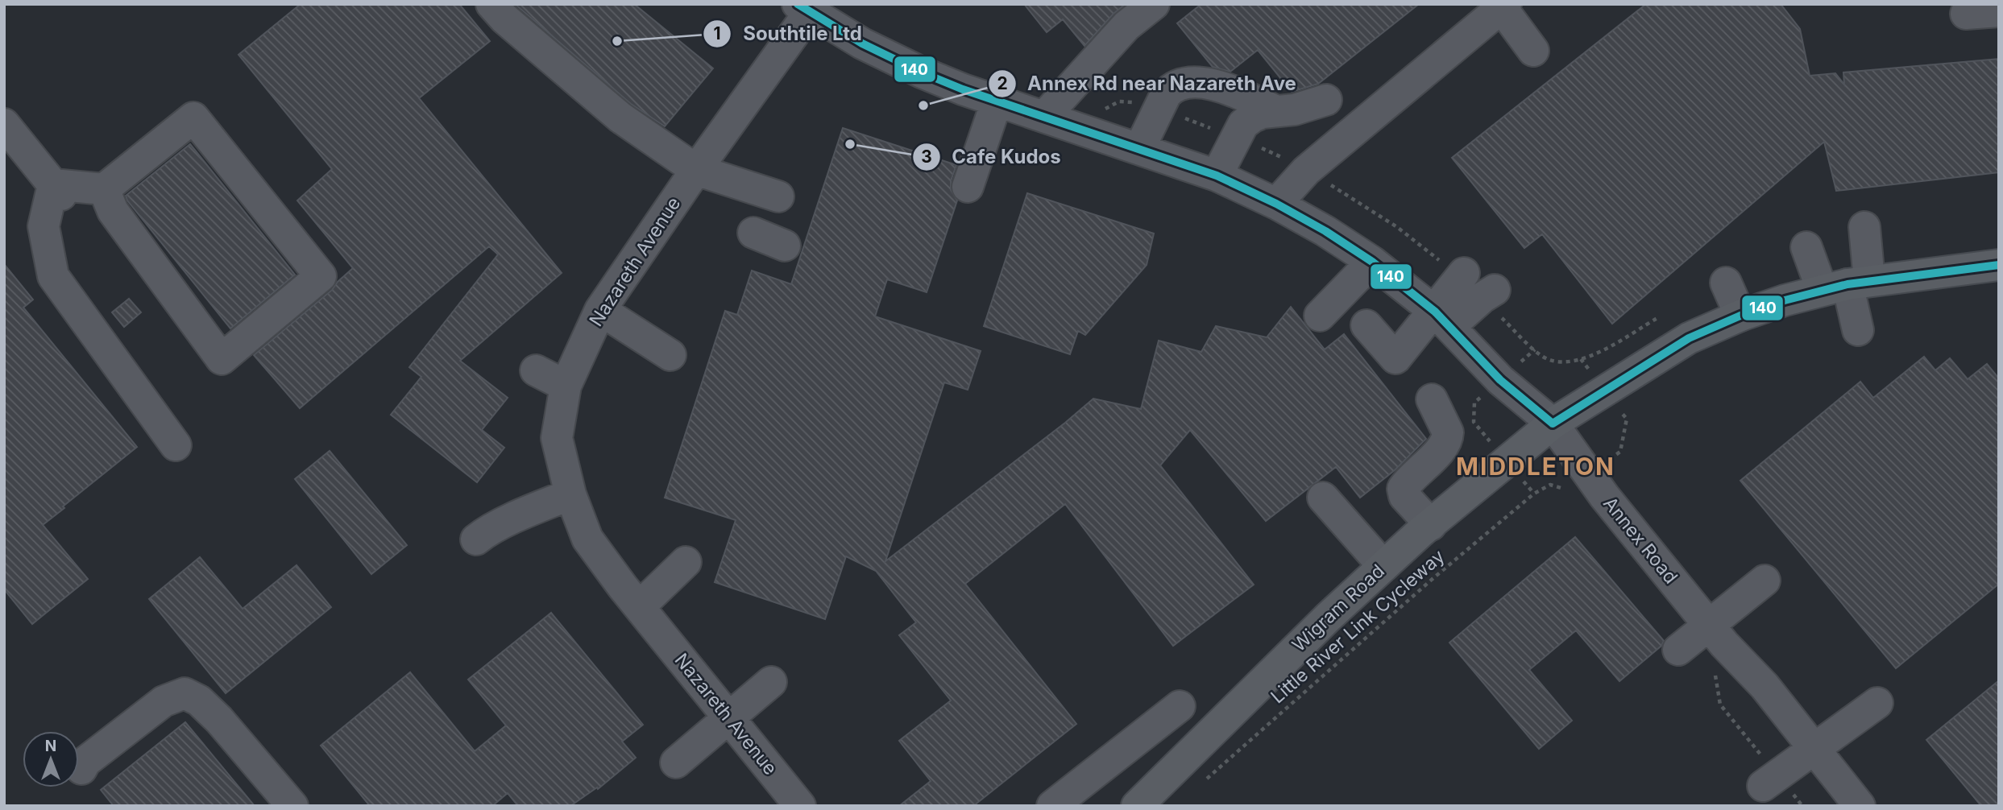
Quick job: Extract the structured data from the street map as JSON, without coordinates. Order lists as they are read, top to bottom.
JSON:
{
  "streets": {
    "main road": ["Wigram Road"],
    "street": ["Nazareth Avenue", "Annex Road"],
    "path": ["Little River Link Cycleway"]
  },
  "crossings": [
    ["Nazareth Avenue", "Annex Road"],
    ["Annex Road", "Wigram Road"]
  ],
  "districts": ["MIDDLETON"],
  "places": ["Southtile Ltd", "Annex Rd near Nazareth Ave", "Cafe Kudos"],
  "lines": ["transit line 140"],
  "north": "top"
}
